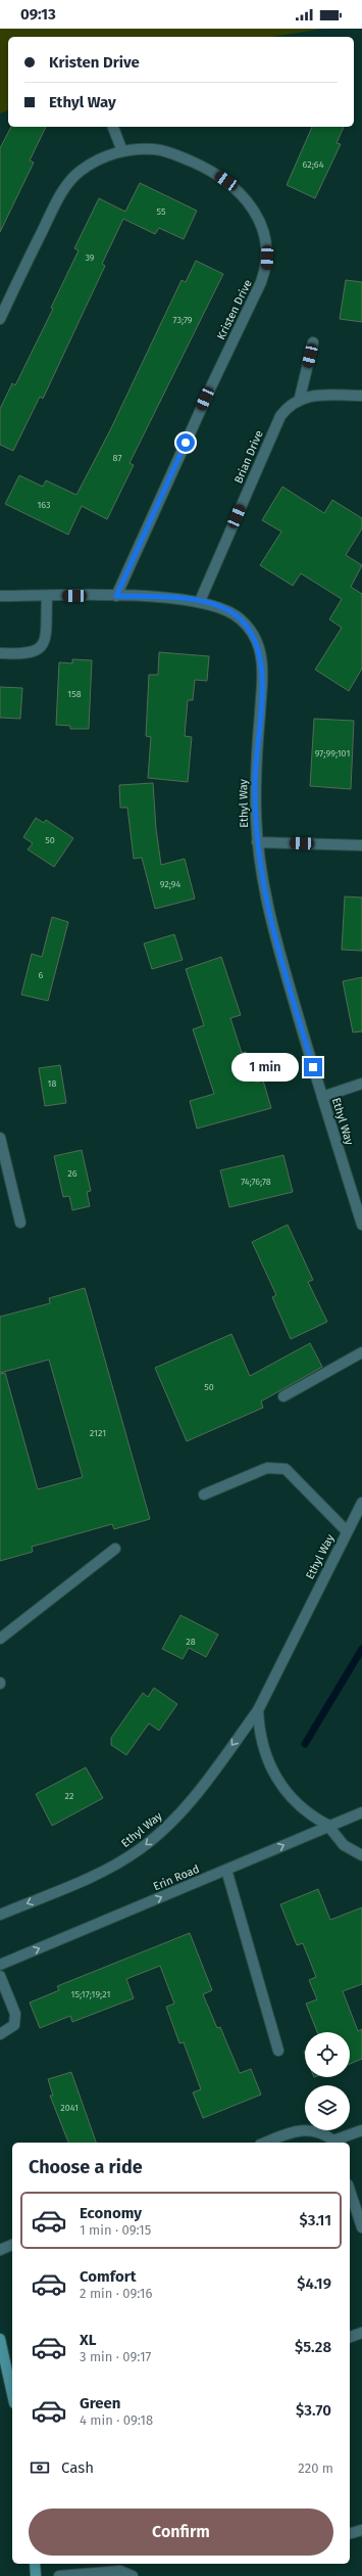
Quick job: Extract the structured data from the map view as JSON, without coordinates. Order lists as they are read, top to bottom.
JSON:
{
  "streets": {
    "street": [
      "Kristen Drive",
      "Brian Drive",
      "Ethyl Way",
      "Erin Road"
    ]
  },
  "crossings": [
    ["Kristen Drive", "Ethyl Way"],
    ["Brian Drive", "Ethyl Way"]
  ],
  "one_way": ["Erin Road"],
  "house_numbers": [
    "62;64",
    "55",
    "39",
    "73;79",
    "87",
    "163",
    "158",
    "97;99;101",
    "50",
    "92;94",
    "6",
    "18",
    "26",
    "74;76;78",
    "50",
    "2121",
    "28",
    "22",
    "15;17;19;21",
    "2041"
  ],
  "page": {
    "status": "09:13",
    "banner": ["Kristen Drive", "Ethyl Way"],
    "bubble": "1 min",
    "heading": "Choose a ride",
    "list": [
      {
        "name": "Economy",
        "note": "1 min · 09:15",
        "value": "$3.11"
      },
      {
        "name": "Comfort",
        "note": "2 min · 09:16",
        "value": "$4.19"
      },
      {
        "name": "XL",
        "note": "3 min · 09:17",
        "value": "$5.28"
      },
      {
        "name": "Green",
        "note": "4 min · 09:18",
        "value": "$3.70"
      }
    ],
    "pay": ["Cash", "220 m"],
    "buttons": "Confirm"
  }
}
